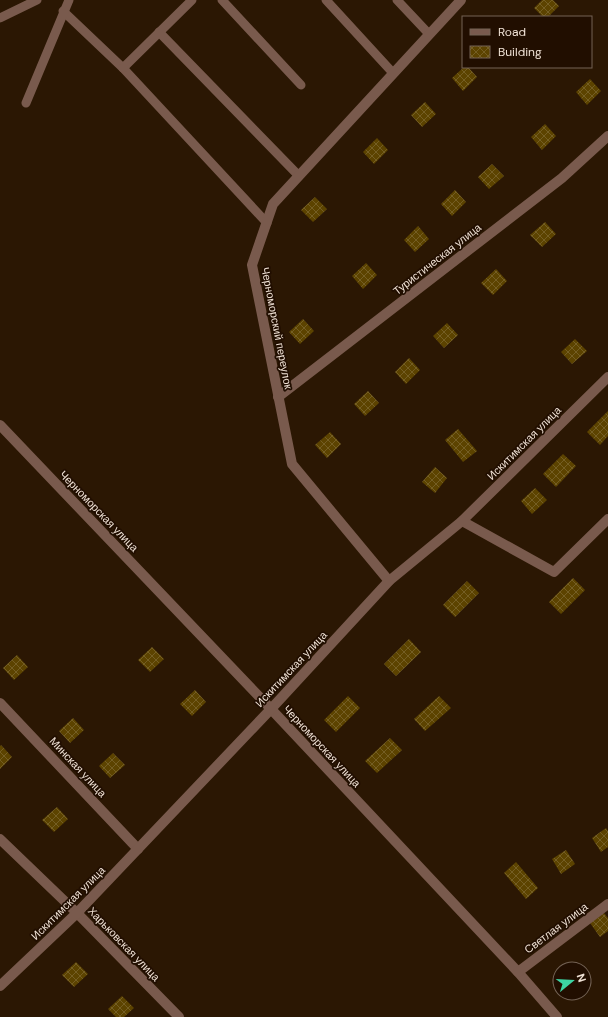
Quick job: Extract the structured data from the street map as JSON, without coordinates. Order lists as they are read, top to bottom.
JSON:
{
  "streets": {
    "street": [
      "Туристическая улица",
      "Черноморский переулок",
      "Искитимская улица",
      "Черноморская улица",
      "Минская улица",
      "Светлая улица",
      "Харьковская улица"
    ]
  },
  "crossings": [
    ["Туристическая улица", "Черноморский переулок"],
    ["Черноморский переулок", "Искитимская улица"],
    ["Искитимская улица", "Черноморская улица"],
    ["Искитимская улица", "Минская улица"],
    ["Искитимская улица", "Харьковская улица"],
    ["Черноморская улица", "Светлая улица"]
  ],
  "legend": ["Road", "Building"],
  "north": "right"
}
